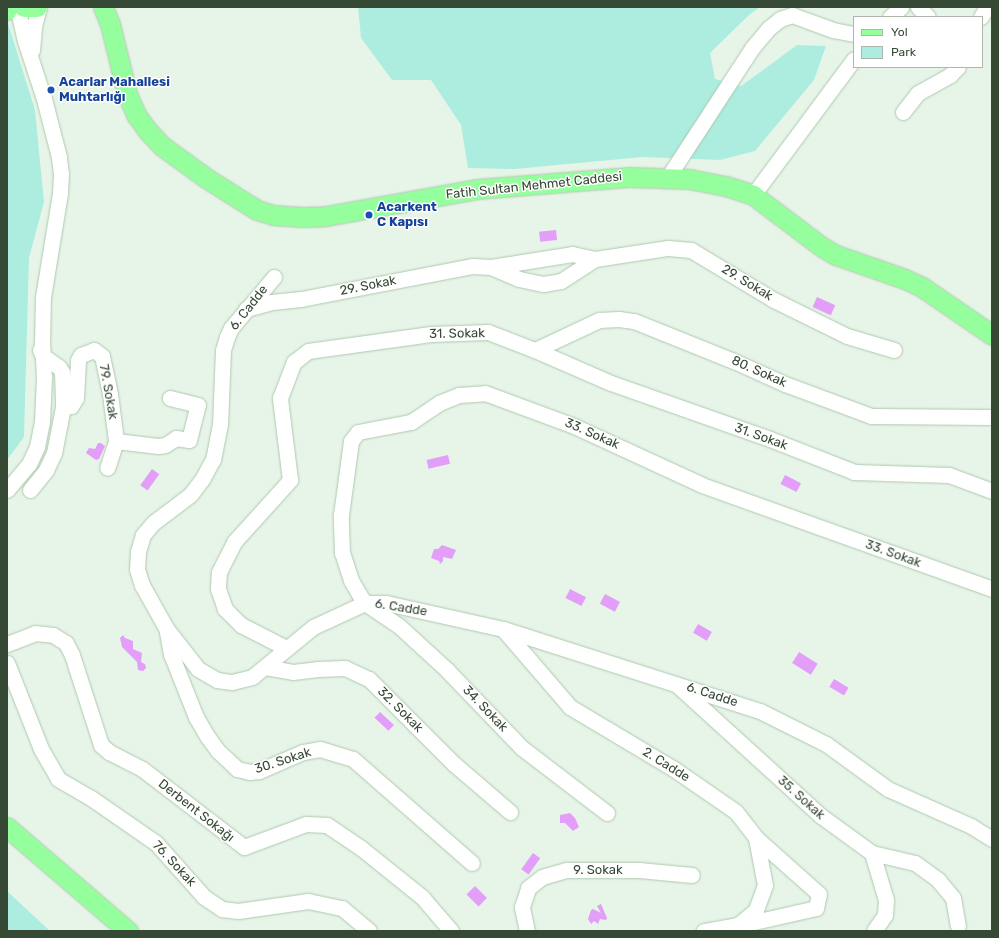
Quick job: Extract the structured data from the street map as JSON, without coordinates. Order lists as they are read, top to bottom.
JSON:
{
  "streets": {
    "main road": ["Fatih Sultan Mehmet Caddesi"],
    "street": [
      "29. Sokak",
      "6. Cadde",
      "31. Sokak",
      "80. Sokak",
      "79. Sokak",
      "33. Sokak",
      "34. Sokak",
      "32. Sokak",
      "30. Sokak",
      "2. Cadde",
      "35. Sokak",
      "Derbent Sokağı",
      "76. Sokak",
      "9. Sokak"
    ]
  },
  "crossings": [
    ["29. Sokak", "6. Cadde"],
    ["6. Cadde", "31. Sokak"],
    ["6. Cadde", "33. Sokak"],
    ["6. Cadde", "34. Sokak"],
    ["6. Cadde", "32. Sokak"],
    ["6. Cadde", "30. Sokak"],
    ["6. Cadde", "2. Cadde"],
    ["6. Cadde", "35. Sokak"],
    ["31. Sokak", "80. Sokak"],
    ["33. Sokak", "34. Sokak"]
  ],
  "places": ["Acarlar Mahallesi Muhtarlığı", "Acarkent C Kapısı"],
  "legend": ["Yol", "Park"]
}
